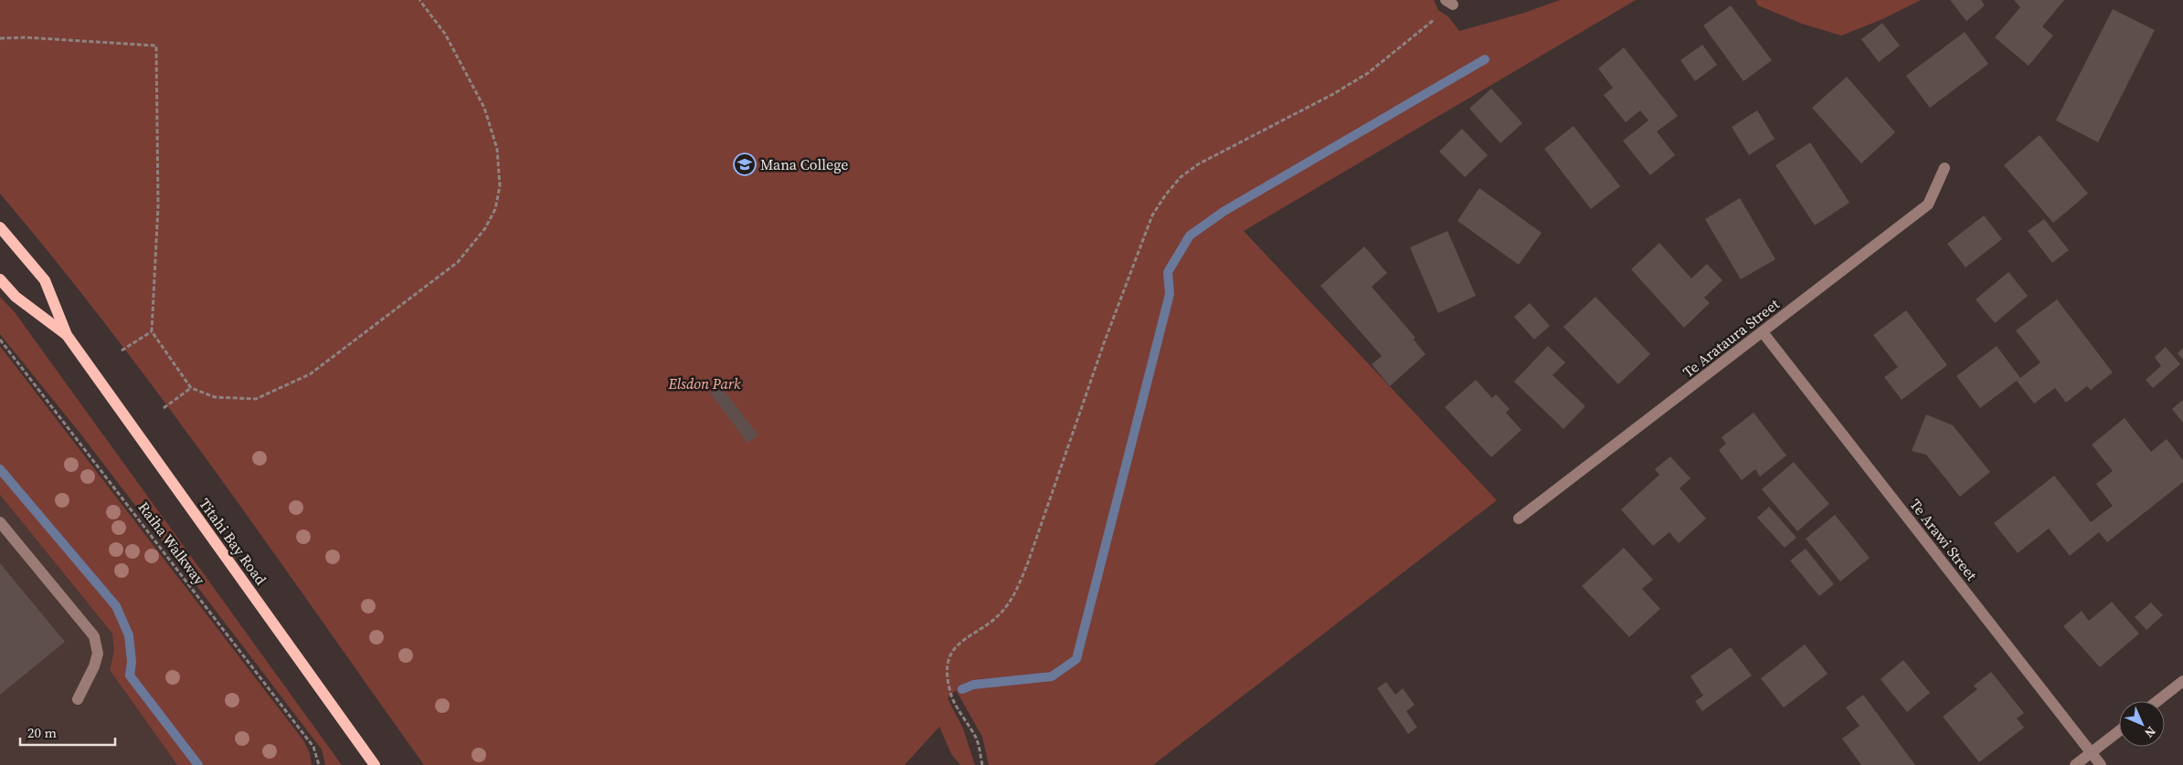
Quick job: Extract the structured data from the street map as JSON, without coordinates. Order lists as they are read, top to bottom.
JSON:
{
  "streets": {
    "main road": ["Titahi Bay Road"],
    "street": ["Te Arataura Street", "Te Arawi Street"],
    "path": ["Raiha Walkway"]
  },
  "crossings": [
    ["Te Arataura Street", "Te Arawi Street"]
  ],
  "parks": ["Elsdon Park"],
  "places": {
    "school or university": ["Mana College"]
  },
  "scale_bar": "20 m",
  "north": "bottom right"
}
